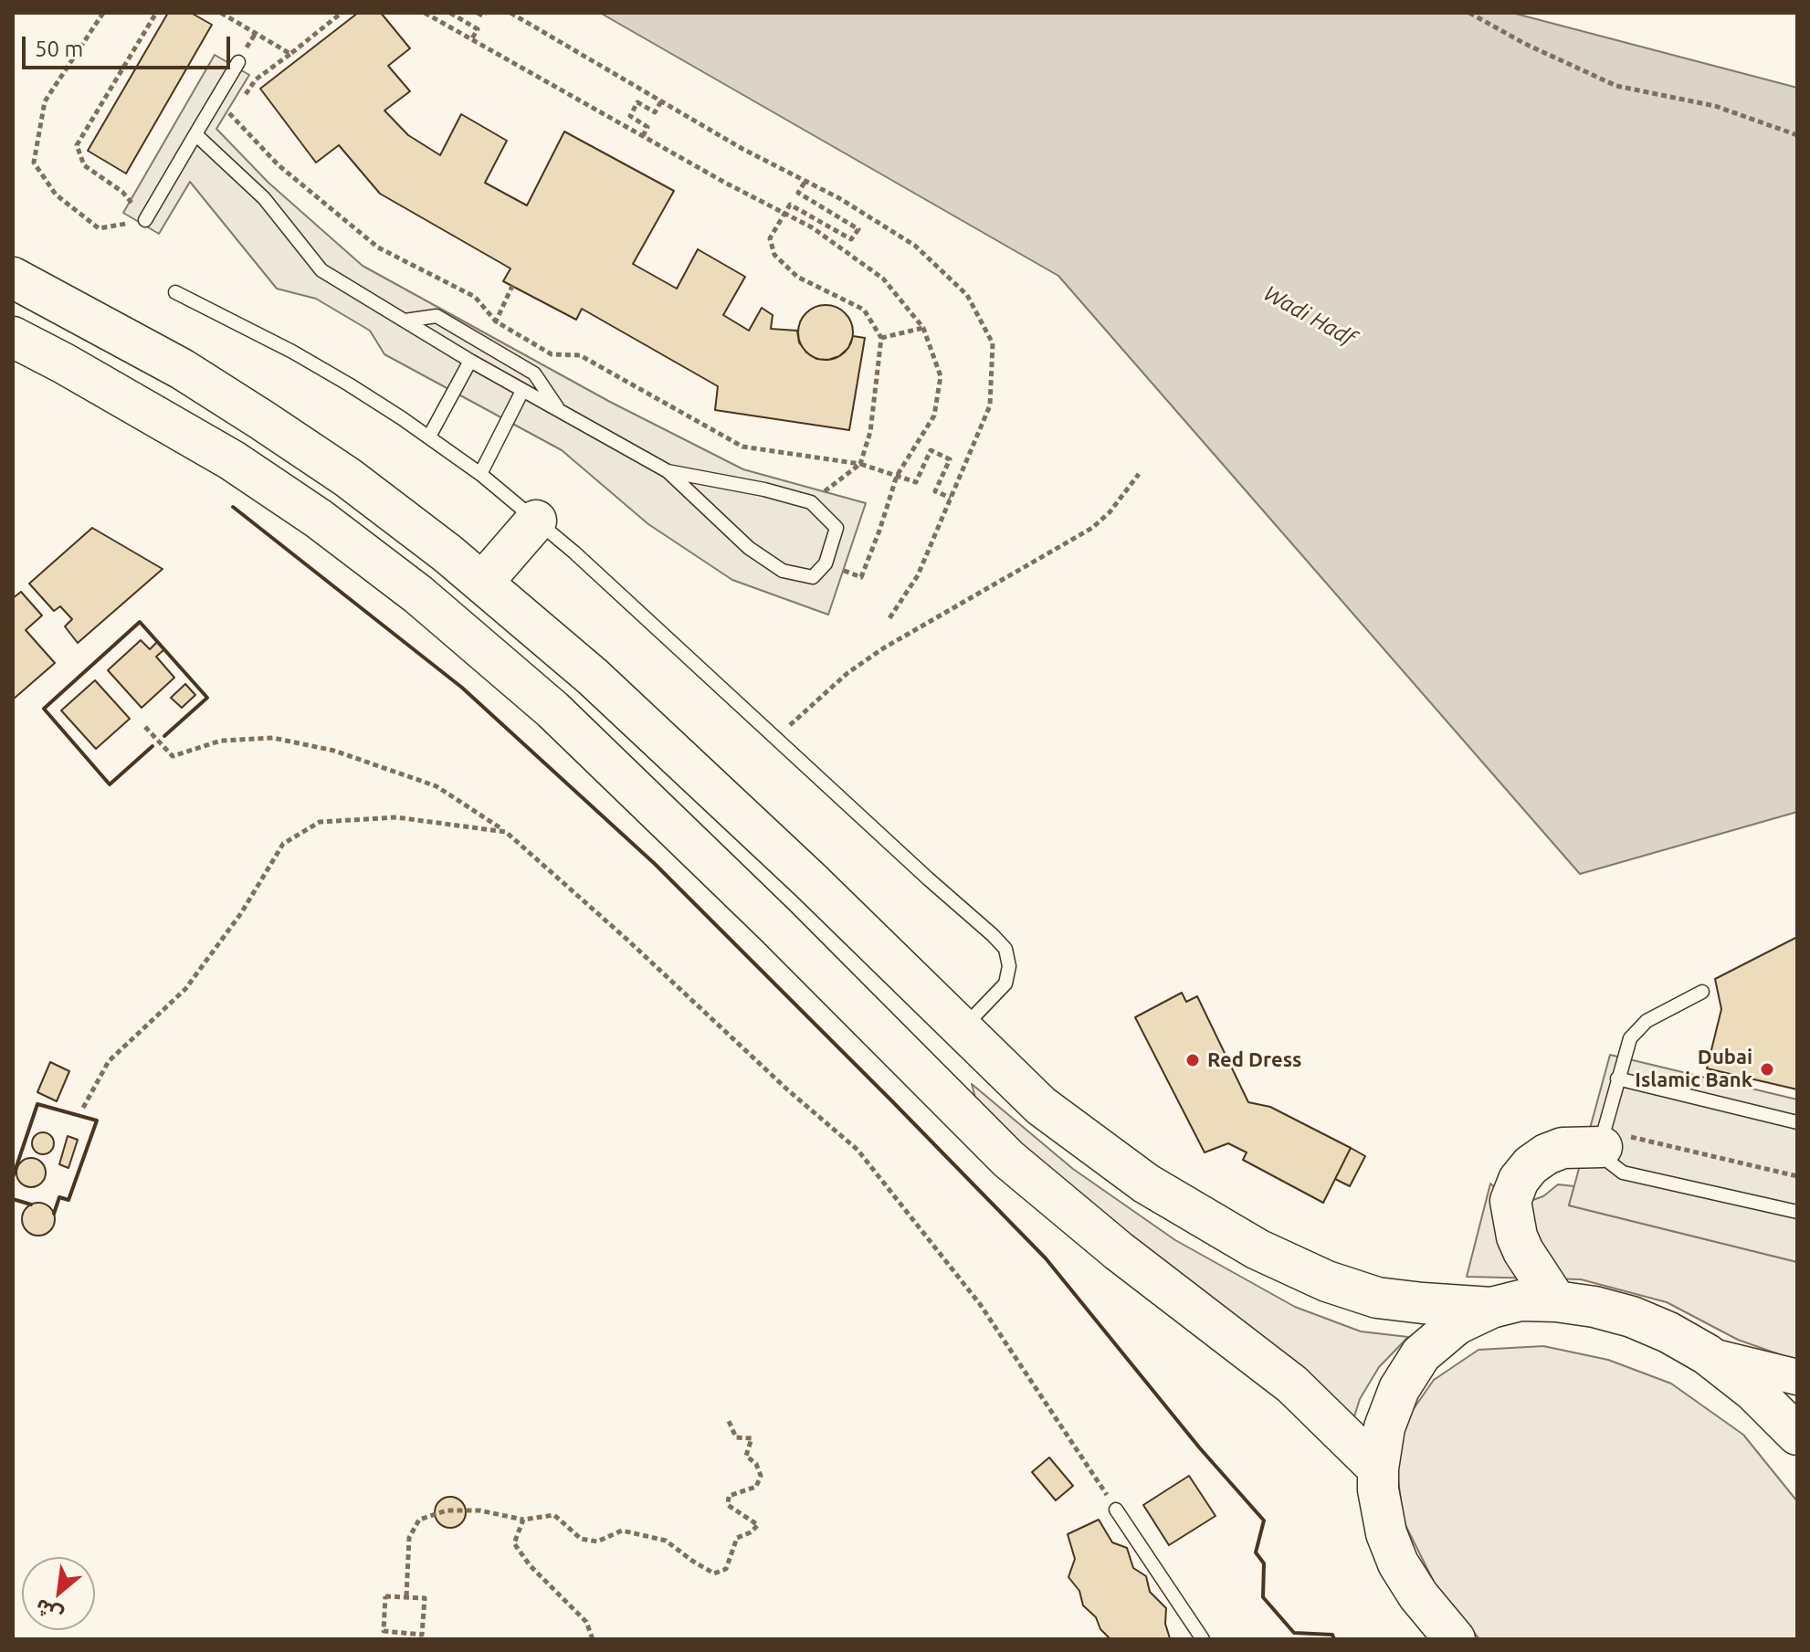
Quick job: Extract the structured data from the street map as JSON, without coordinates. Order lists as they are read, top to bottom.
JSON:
{
  "water": ["Wadi Hadf"],
  "places": ["Red Dress", "Dubai Islamic Bank"],
  "scale_bar": "50 m",
  "north": "bottom left"
}
